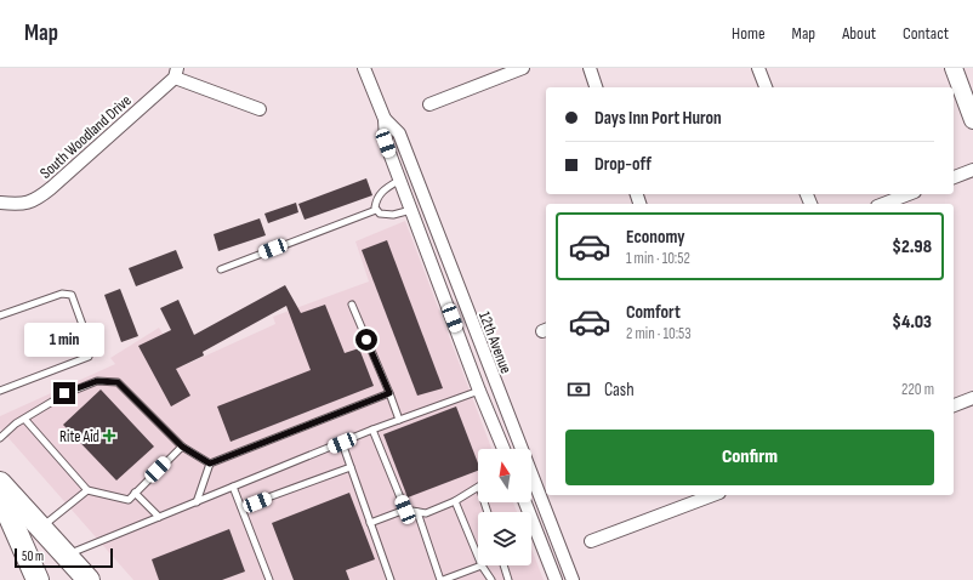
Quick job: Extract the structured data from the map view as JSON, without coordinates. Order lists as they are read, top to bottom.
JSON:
{
  "streets": {
    "street": ["South Woodland Drive", "12th Avenue"]
  },
  "places": {
    "health": ["Rite Aid"]
  },
  "scale_bar": "50 m",
  "north": "top",
  "page": {
    "header": "Map",
    "nav": [
      "Home",
      "Map",
      "About",
      "Contact"
    ],
    "banner": ["Days Inn Port Huron", "Drop-off"],
    "list": [
      {
        "name": "Economy",
        "note": "1 min · 10:52",
        "value": "$2.98"
      },
      {
        "name": "Comfort",
        "note": "2 min · 10:53",
        "value": "$4.03"
      }
    ],
    "bubble": "1 min",
    "pay": ["Cash", "220 m"],
    "buttons": "Confirm",
    "scale": "50 m"
  }
}
